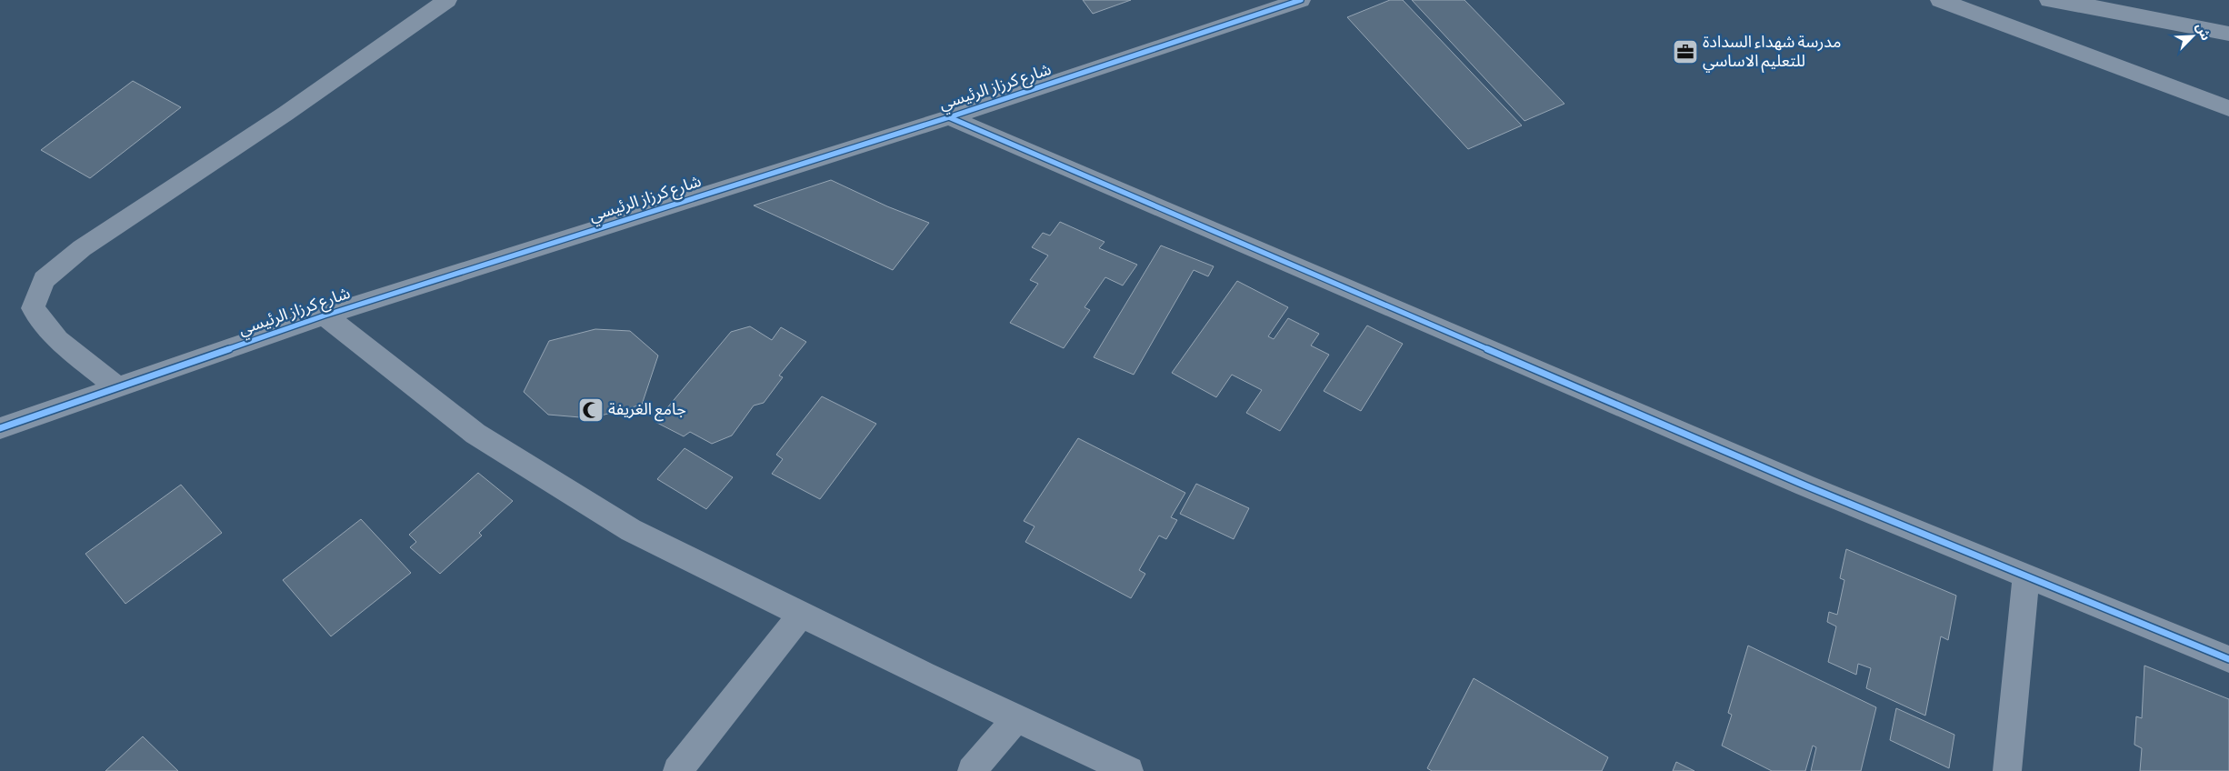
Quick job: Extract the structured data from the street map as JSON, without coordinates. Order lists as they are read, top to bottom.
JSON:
{
  "streets": {
    "street": ["شارع كرزاز الرئيسي"]
  },
  "places": {
    "office": ["مدرسة شهداء السدادة للتعليم الاساسي"],
    "mosque": ["جامع الغريفة"]
  },
  "north": "top right"
}
